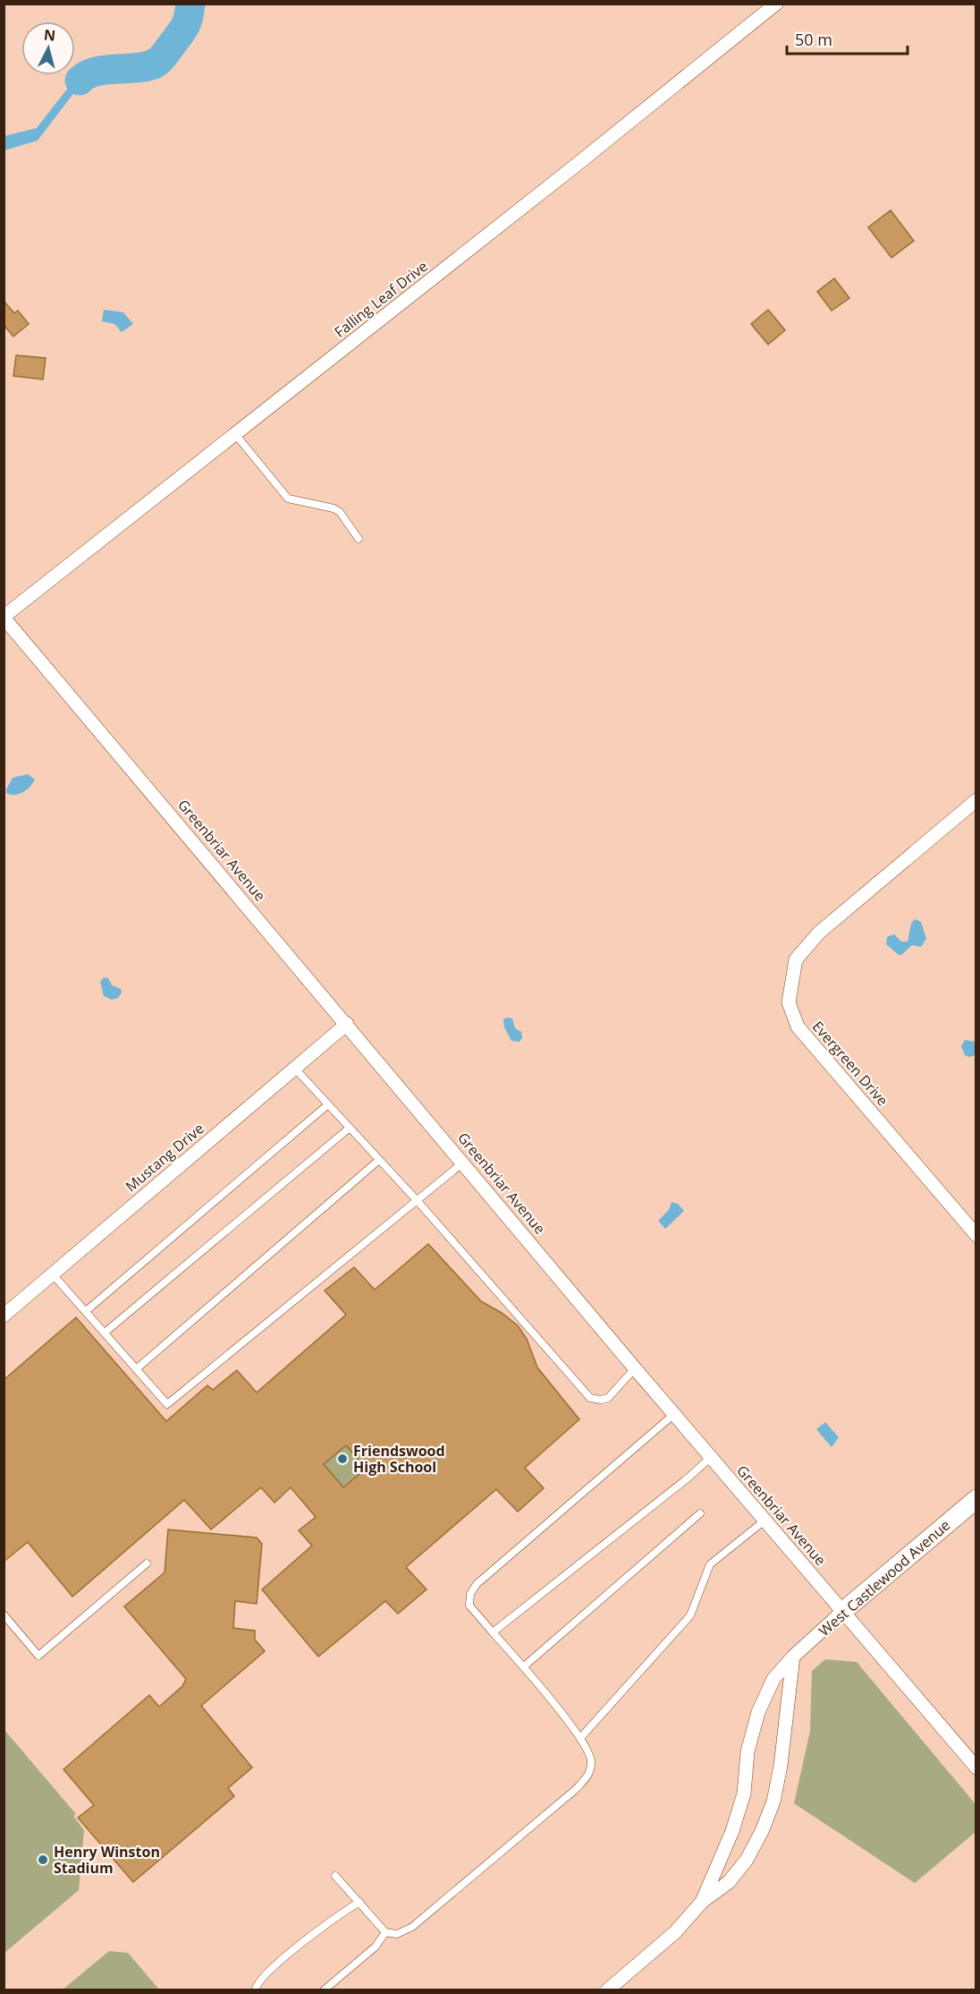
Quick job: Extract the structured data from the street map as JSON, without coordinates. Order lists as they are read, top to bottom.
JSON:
{
  "streets": {
    "street": [
      "Falling Leaf Drive",
      "Greenbriar Avenue",
      "Evergreen Drive",
      "Mustang Drive",
      "West Castlewood Avenue"
    ]
  },
  "crossings": [
    ["Falling Leaf Drive", "Greenbriar Avenue"],
    ["Greenbriar Avenue", "Mustang Drive"],
    ["Greenbriar Avenue", "West Castlewood Avenue"]
  ],
  "places": ["Friendswood High School", "Henry Winston Stadium"],
  "scale_bar": "50 m",
  "north": "top"
}
